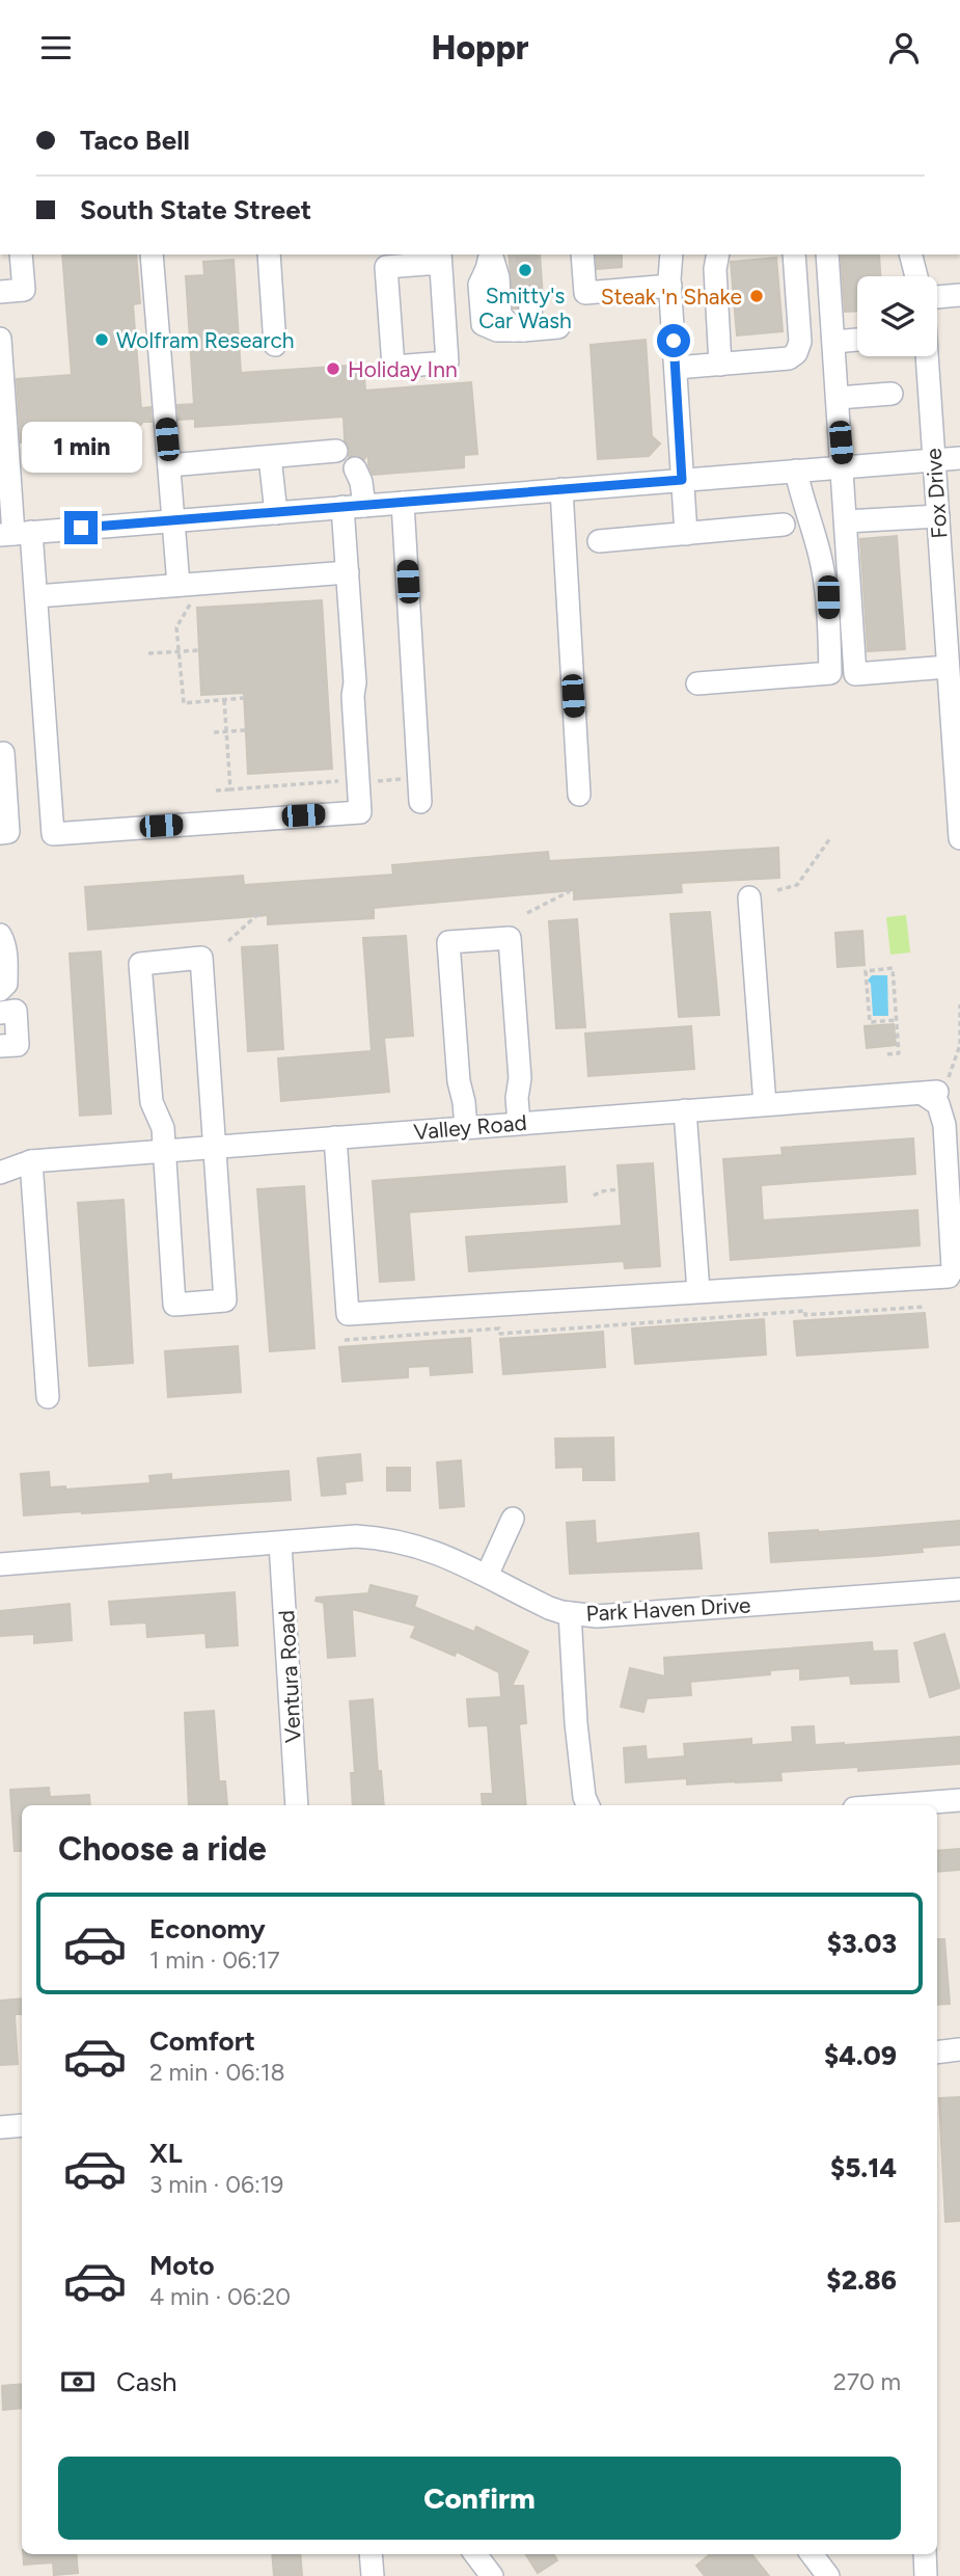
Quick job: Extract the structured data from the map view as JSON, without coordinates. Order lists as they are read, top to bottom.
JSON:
{
  "streets": {
    "street": [
      "Fox Drive",
      "Valley Road",
      "Park Haven Drive",
      "Ventura Road"
    ]
  },
  "crossings": [
    ["Park Haven Drive", "Ventura Road"]
  ],
  "places": [
    "Smitty's Car Wash",
    "Steak 'n Shake",
    "Wolfram Research",
    "Holiday Inn"
  ],
  "page": {
    "header": "Hoppr",
    "banner": ["Taco Bell", "South State Street"],
    "bubble": "1 min",
    "heading": "Choose a ride",
    "list": [
      {
        "name": "Economy",
        "note": "1 min · 06:17",
        "value": "$3.03"
      },
      {
        "name": "Comfort",
        "note": "2 min · 06:18",
        "value": "$4.09"
      },
      {
        "name": "XL",
        "note": "3 min · 06:19",
        "value": "$5.14"
      },
      {
        "name": "Moto",
        "note": "4 min · 06:20",
        "value": "$2.86"
      }
    ],
    "pay": ["Cash", "270 m"],
    "buttons": "Confirm"
  }
}
